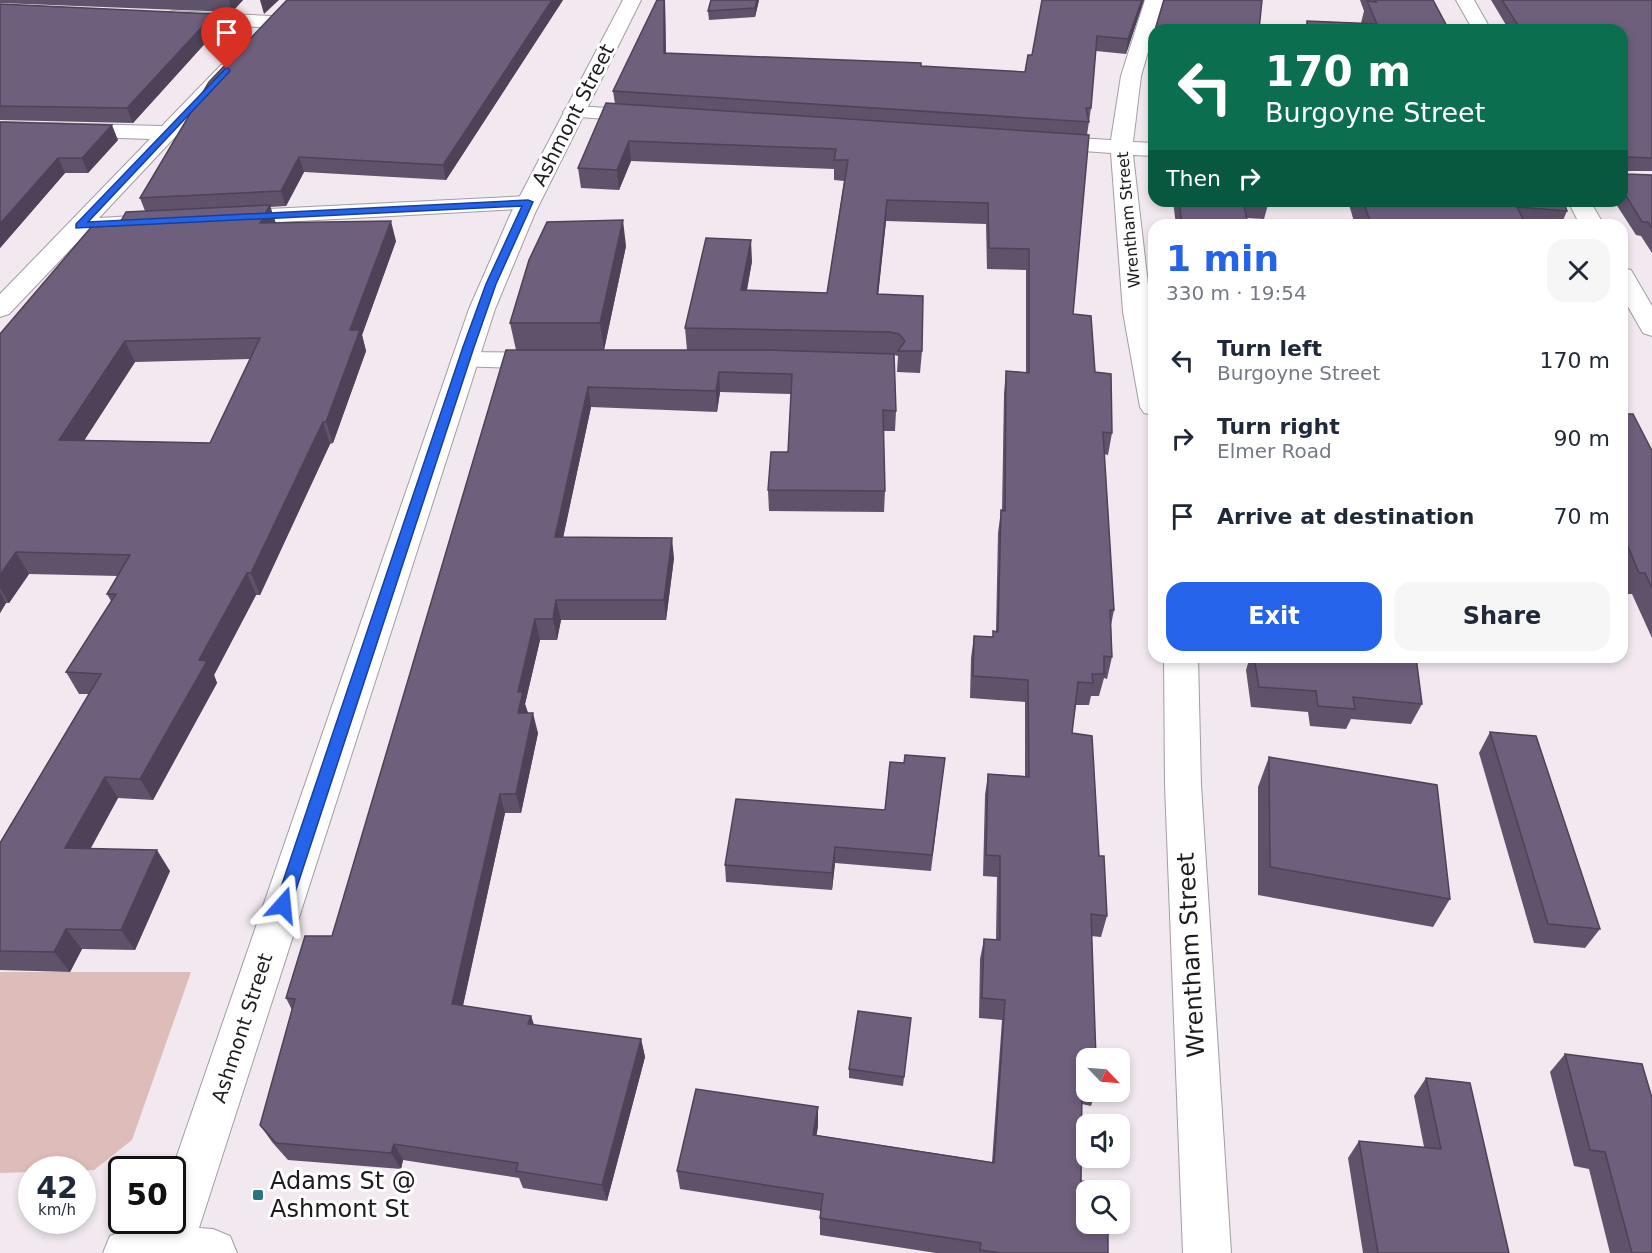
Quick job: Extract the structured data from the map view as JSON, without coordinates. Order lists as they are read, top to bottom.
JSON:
{
  "streets": {
    "street": ["Ashmont Street", "Wrentham Street"]
  },
  "places": {
    "transit": ["Adams St @ Ashmont St"]
  },
  "north": "bottom right",
  "page": {
    "turn": ["170 m", "Burgoyne Street"],
    "then": "Then",
    "heading": ["1 min", "330 m · 19:54"],
    "list": [
      {
        "name": "Turn left",
        "note": "Burgoyne Street",
        "value": "170 m"
      },
      {
        "name": "Turn right",
        "note": "Elmer Road",
        "value": "90 m"
      },
      {
        "name": "Arrive at destination",
        "value": "70 m"
      }
    ],
    "buttons": ["Exit", "Share"],
    "speed": "42 km/h",
    "limit": "50"
  }
}
